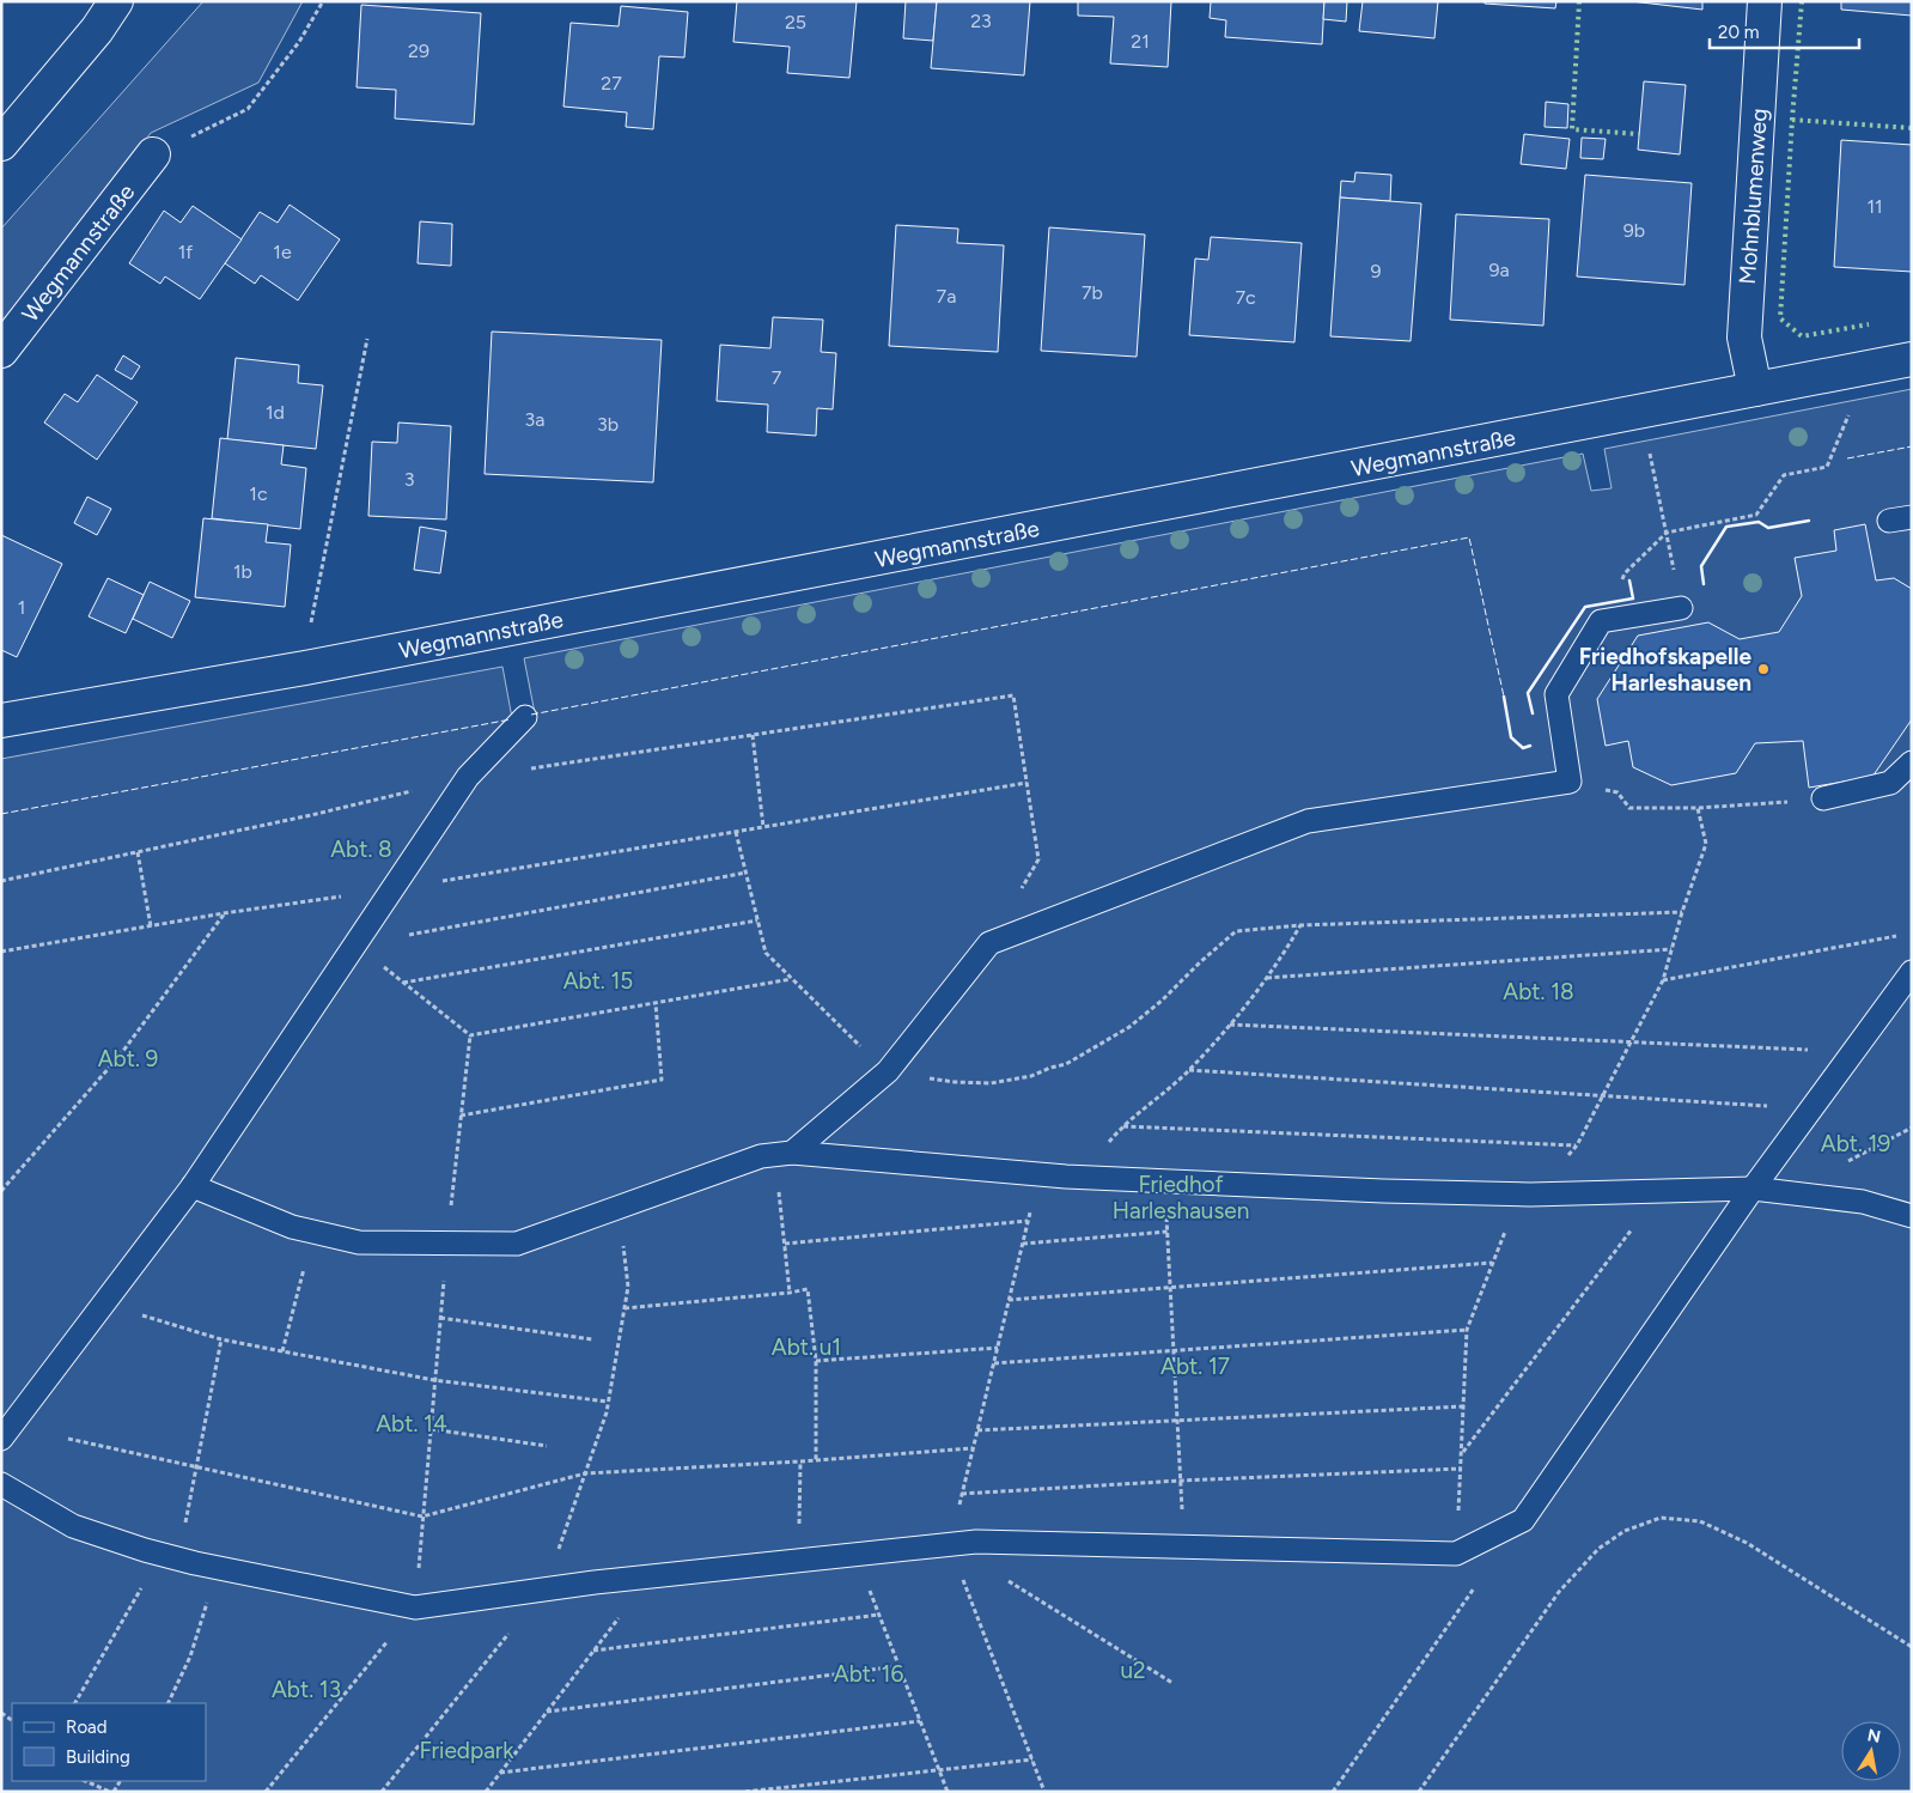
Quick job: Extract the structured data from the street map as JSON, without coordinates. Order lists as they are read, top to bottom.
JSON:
{
  "streets": {
    "street": ["Mohnblumenweg", "Wegmannstraße"]
  },
  "crossings": [
    ["Mohnblumenweg", "Wegmannstraße"]
  ],
  "parks": [
    "Abt. 8",
    "Abt. 15",
    "Abt. 18",
    "Abt. 9",
    "Abt. 19",
    "Friedhof Harleshausen",
    "Abt. u1",
    "Abt. 17",
    "Abt. 14",
    "u2",
    "Abt. 16",
    "Abt. 13",
    "Friedpark"
  ],
  "places": ["Friedhofskapelle Harleshausen"],
  "house_numbers": [
    "23",
    "25",
    "21",
    "29",
    "27",
    "11",
    "9b",
    "1f",
    "1e",
    "9a",
    "9",
    "7b",
    "7a",
    "7c",
    "7",
    "1d",
    "3a",
    "3b",
    "3",
    "1c",
    "1b",
    "1"
  ],
  "legend": ["Road", "Building"],
  "scale_bar": "20 m",
  "north": "top"
}
